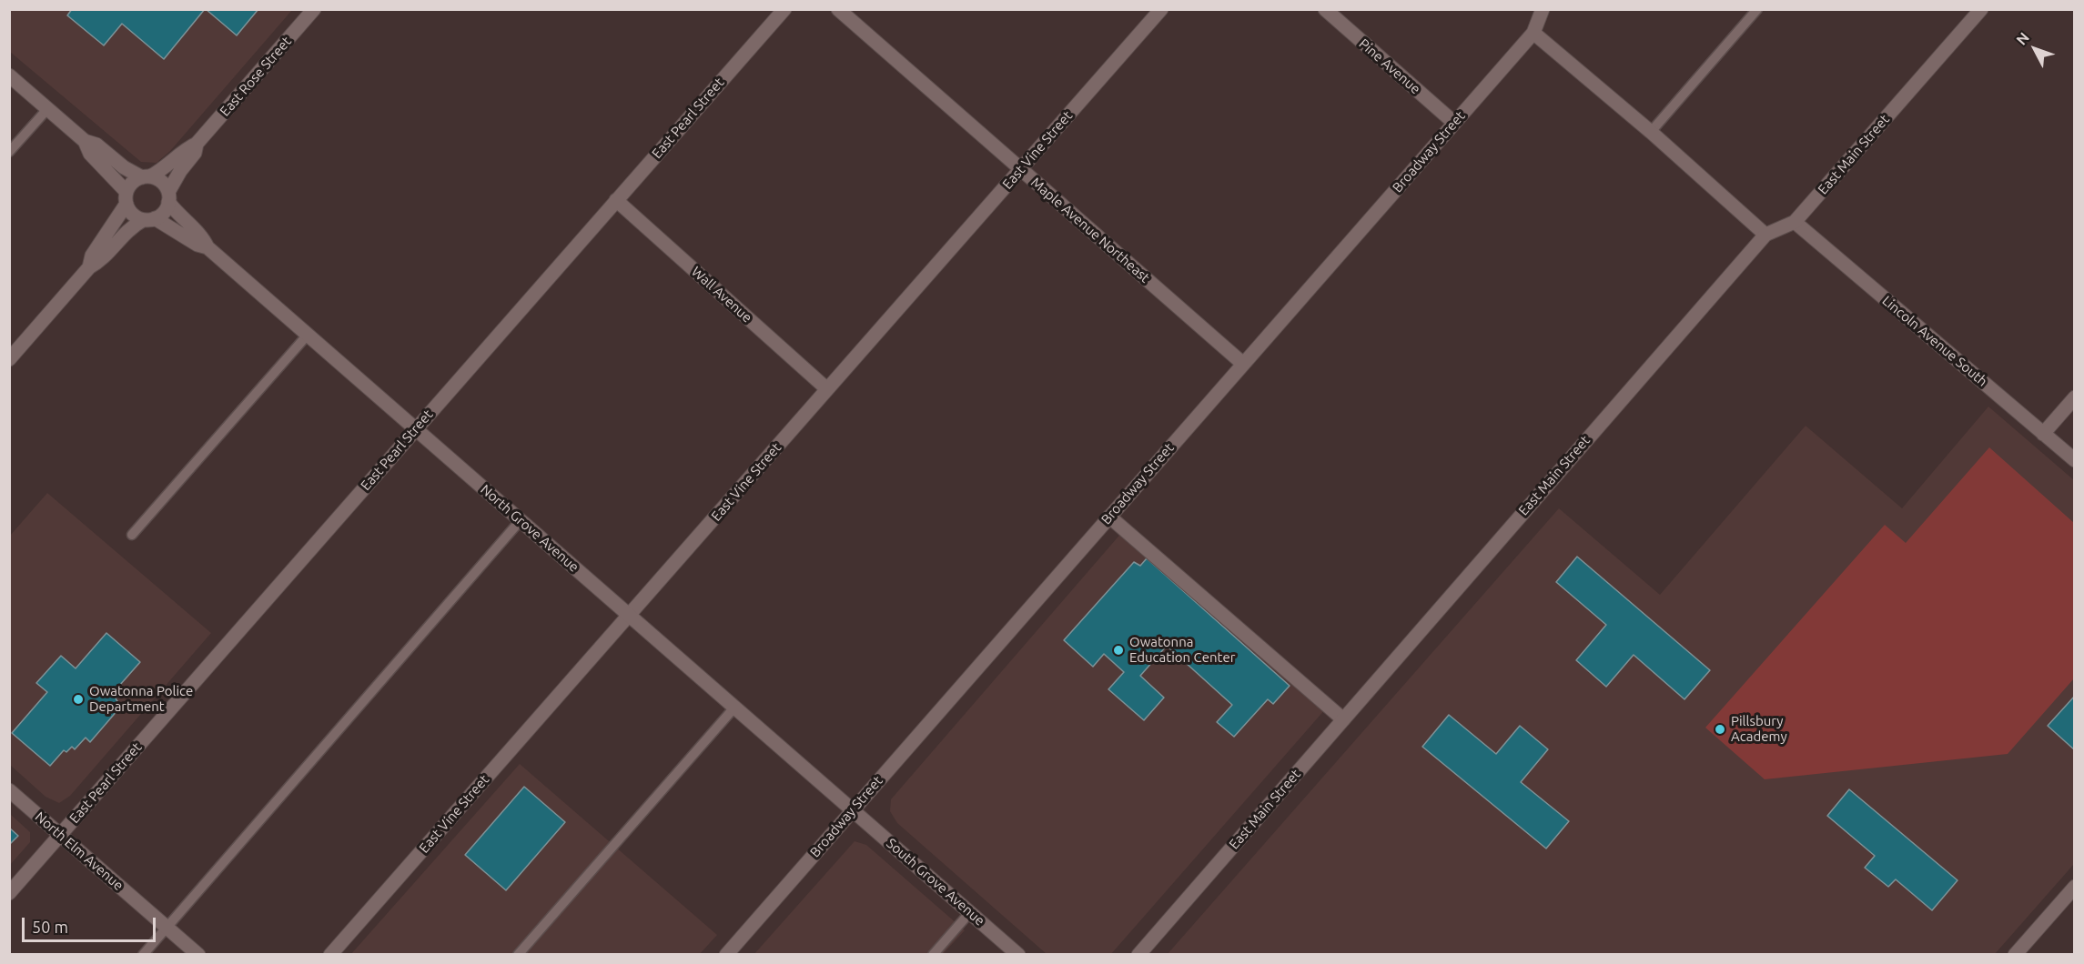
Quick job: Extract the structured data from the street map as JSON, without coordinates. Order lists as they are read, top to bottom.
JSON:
{
  "streets": {
    "street": [
      "Pine Avenue",
      "East Rose Street",
      "East Pearl Street",
      "East Vine Street",
      "Broadway Street",
      "East Main Street",
      "Maple Avenue Northeast",
      "Wall Avenue",
      "Lincoln Avenue South",
      "North Grove Avenue",
      "North Elm Avenue",
      "South Grove Avenue"
    ]
  },
  "crossings": [
    ["Pine Avenue", "Broadway Street"],
    ["East Rose Street", "North Grove Avenue"],
    ["East Pearl Street", "Wall Avenue"],
    ["East Pearl Street", "North Grove Avenue"],
    ["East Pearl Street", "North Elm Avenue"],
    ["East Vine Street", "Maple Avenue Northeast"],
    ["East Vine Street", "Wall Avenue"],
    ["East Vine Street", "North Grove Avenue"],
    ["Broadway Street", "Maple Avenue Northeast"],
    ["Broadway Street", "North Grove Avenue"],
    ["Broadway Street", "South Grove Avenue"],
    ["East Main Street", "Lincoln Avenue South"],
    ["North Grove Avenue", "South Grove Avenue"]
  ],
  "places": ["Owatonna Education Center", "Owatonna Police Department", "Pillsbury Academy"],
  "scale_bar": "50 m",
  "north": "top left"
}
